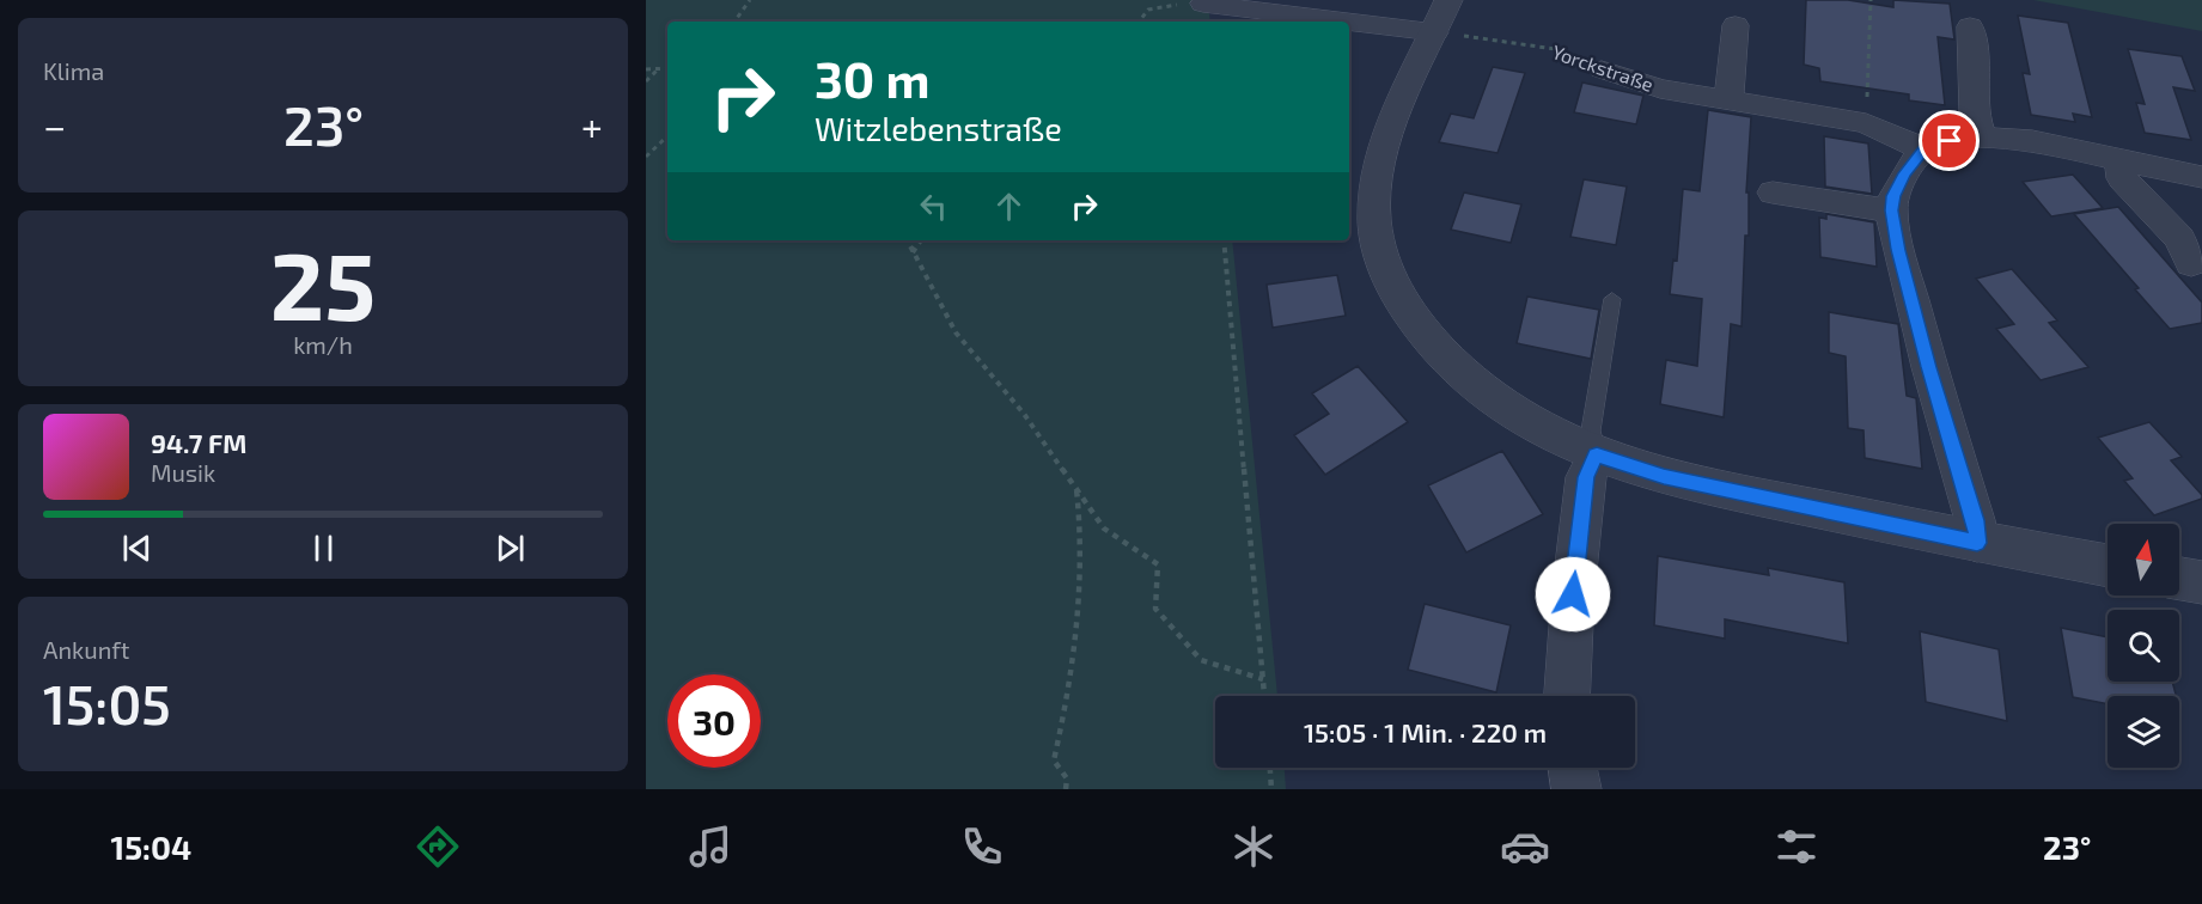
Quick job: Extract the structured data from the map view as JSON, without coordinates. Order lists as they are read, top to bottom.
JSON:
{
  "streets": {
    "street": ["Yorckstraße"]
  },
  "north": "top",
  "page": {
    "tile": [
      "Klima",
      ["25", "km/h"],
      ["Ankunft", "15:05"]
    ],
    "turn": ["30 m", "Witzlebenstraße"],
    "heat": ["−", "23°", "+"],
    "song": ["94.7 FM", "Musik"],
    "limit": "30",
    "trip": "15:05 · 1 Min. · 220 m",
    "tabs": ["15:04", "23°"]
  }
}
